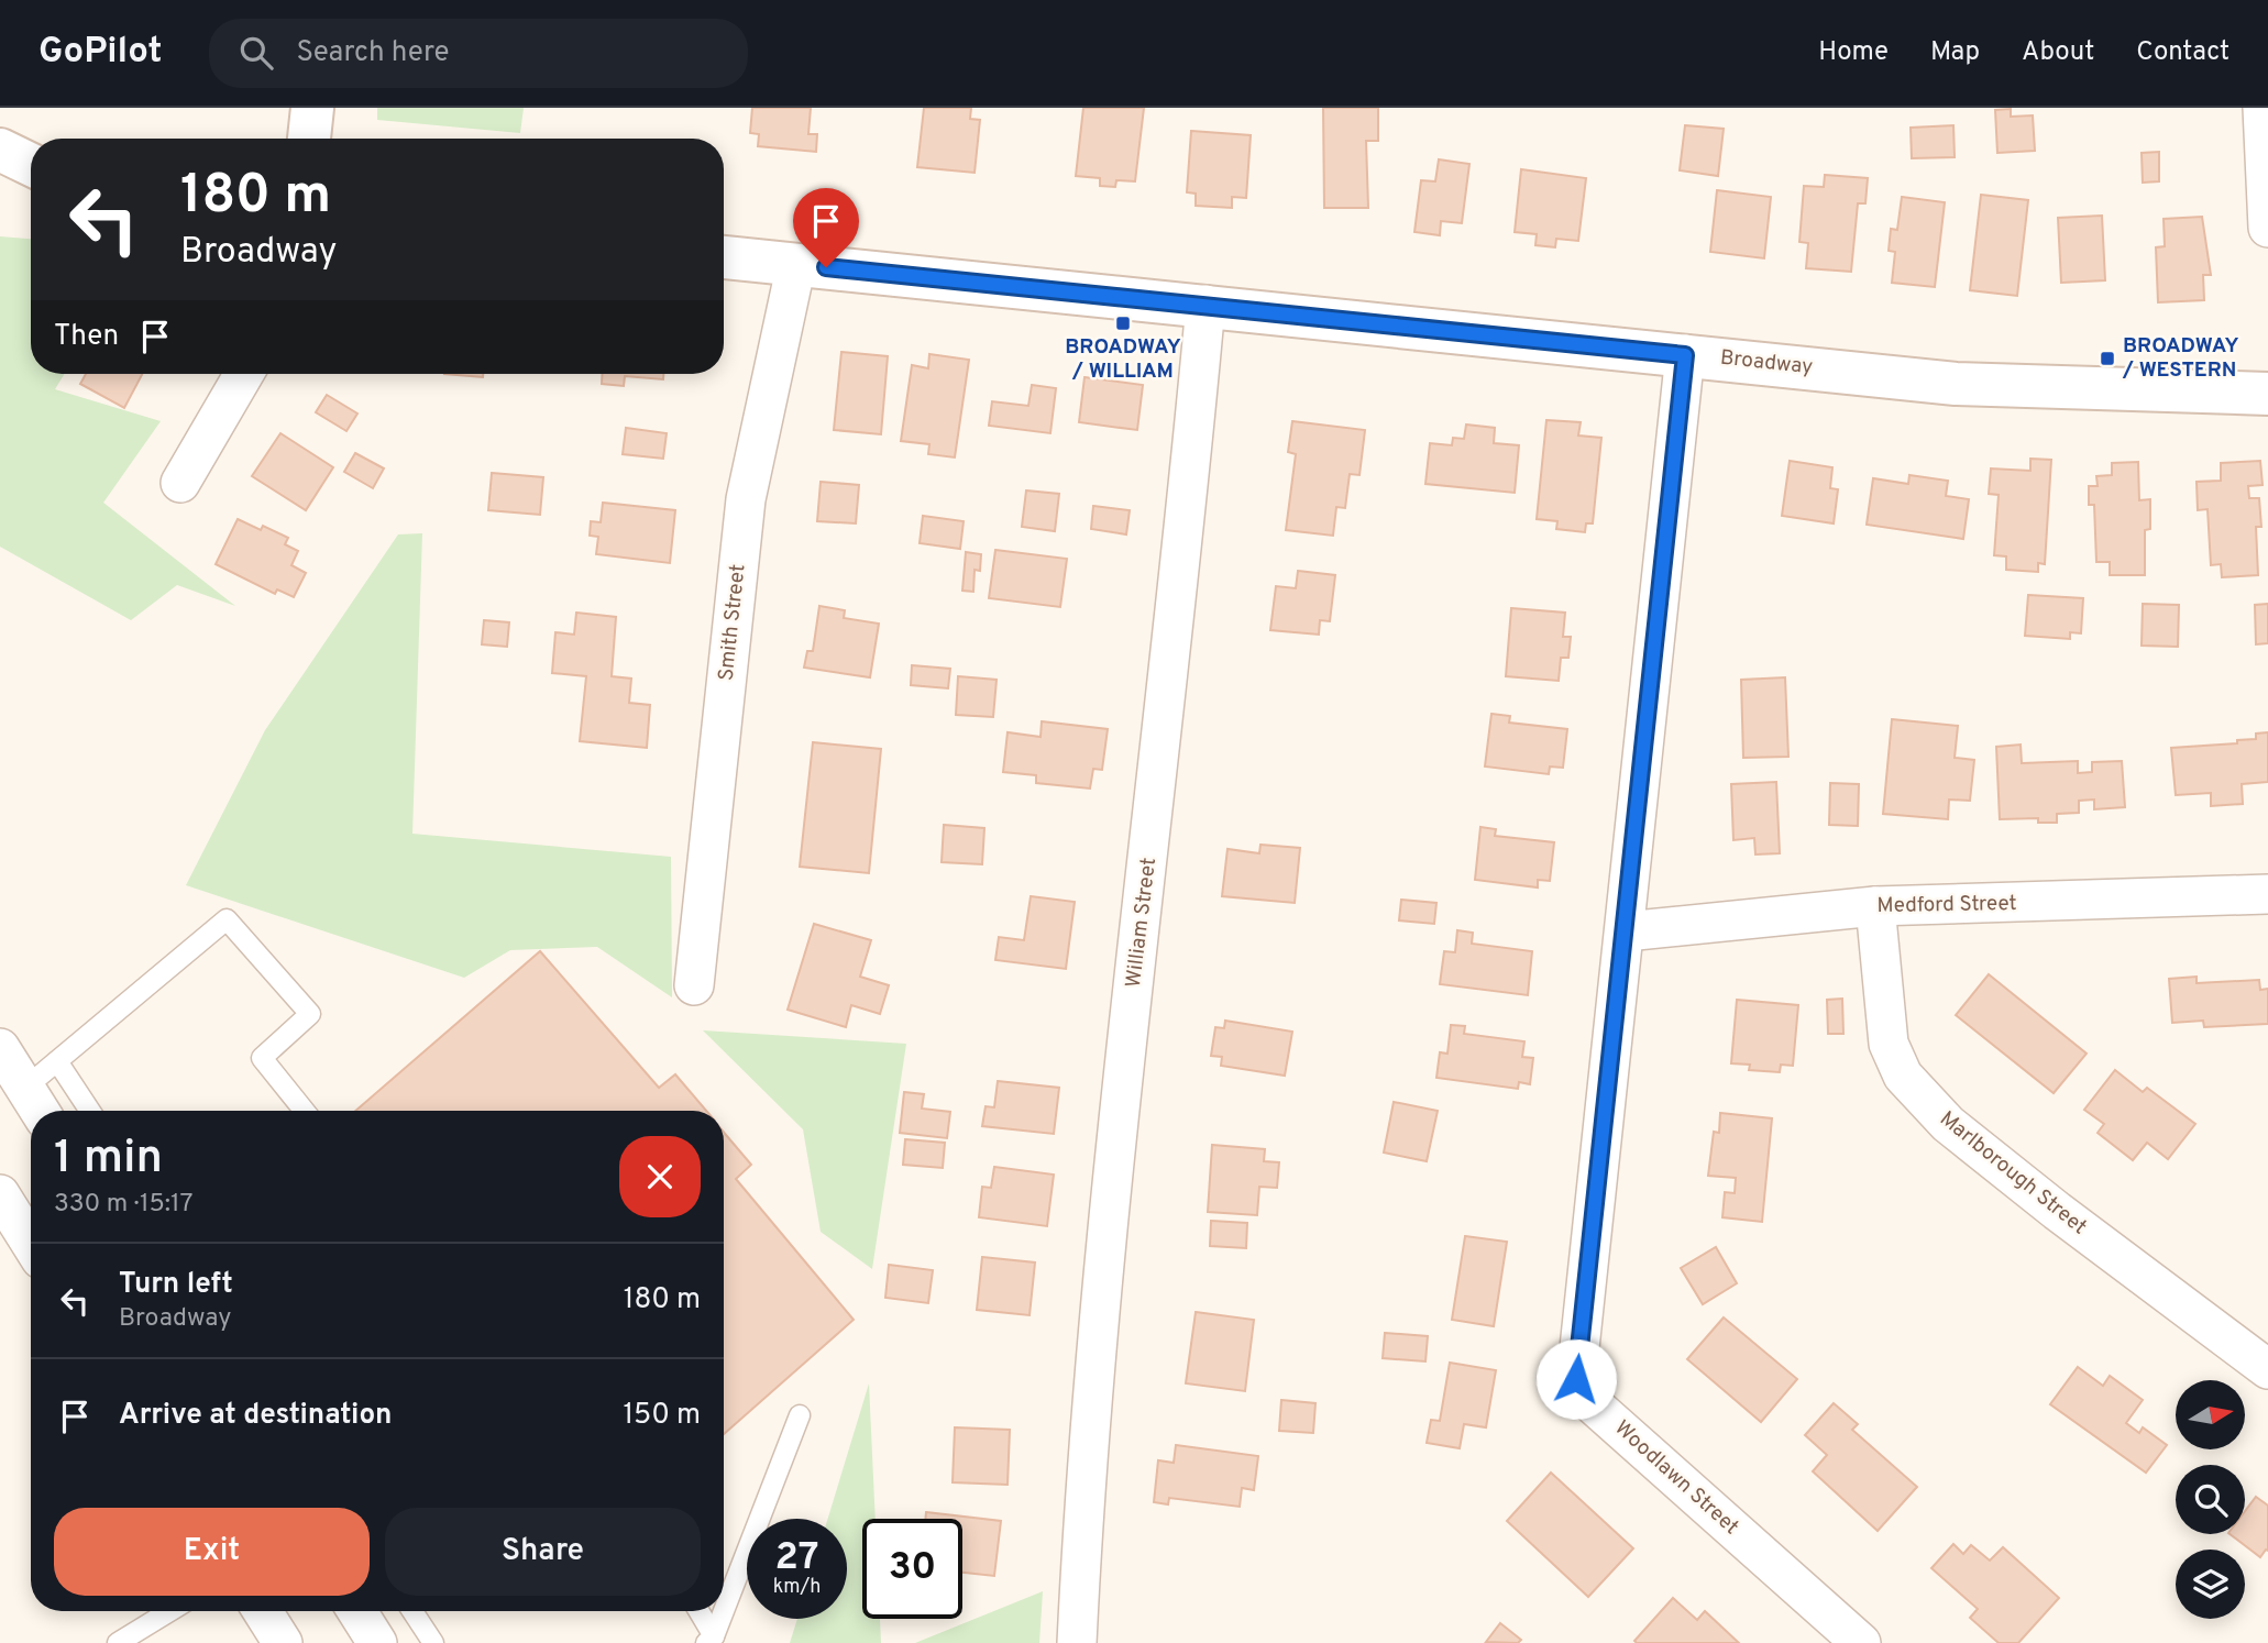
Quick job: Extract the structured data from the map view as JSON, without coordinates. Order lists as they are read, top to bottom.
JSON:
{
  "streets": {
    "main road": ["Broadway"],
    "street": [
      "Smith Street",
      "Medford Street",
      "William Street",
      "Marlborough Street",
      "Woodlawn Street"
    ]
  },
  "crossings": [
    ["Broadway", "Smith Street"],
    ["Broadway", "William Street"],
    ["Broadway", "Woodlawn Street"],
    ["Medford Street", "Marlborough Street"],
    ["Medford Street", "Woodlawn Street"]
  ],
  "places": {
    "transit": ["BROADWAY / WILLIAM", "BROADWAY / WESTERN"]
  },
  "north": "right",
  "page": {
    "header": "GoPilot",
    "search": "Search here",
    "nav": [
      "Home",
      "Map",
      "About",
      "Contact"
    ],
    "turn": ["180 m", "Broadway"],
    "then": "Then",
    "heading": ["1 min", "330 m · 15:17"],
    "list": [
      {
        "name": "Turn left",
        "note": "Broadway",
        "value": "180 m"
      },
      {
        "name": "Arrive at destination",
        "value": "150 m"
      }
    ],
    "buttons": ["Exit", "Share"],
    "speed": "27 km/h",
    "limit": "30"
  }
}
